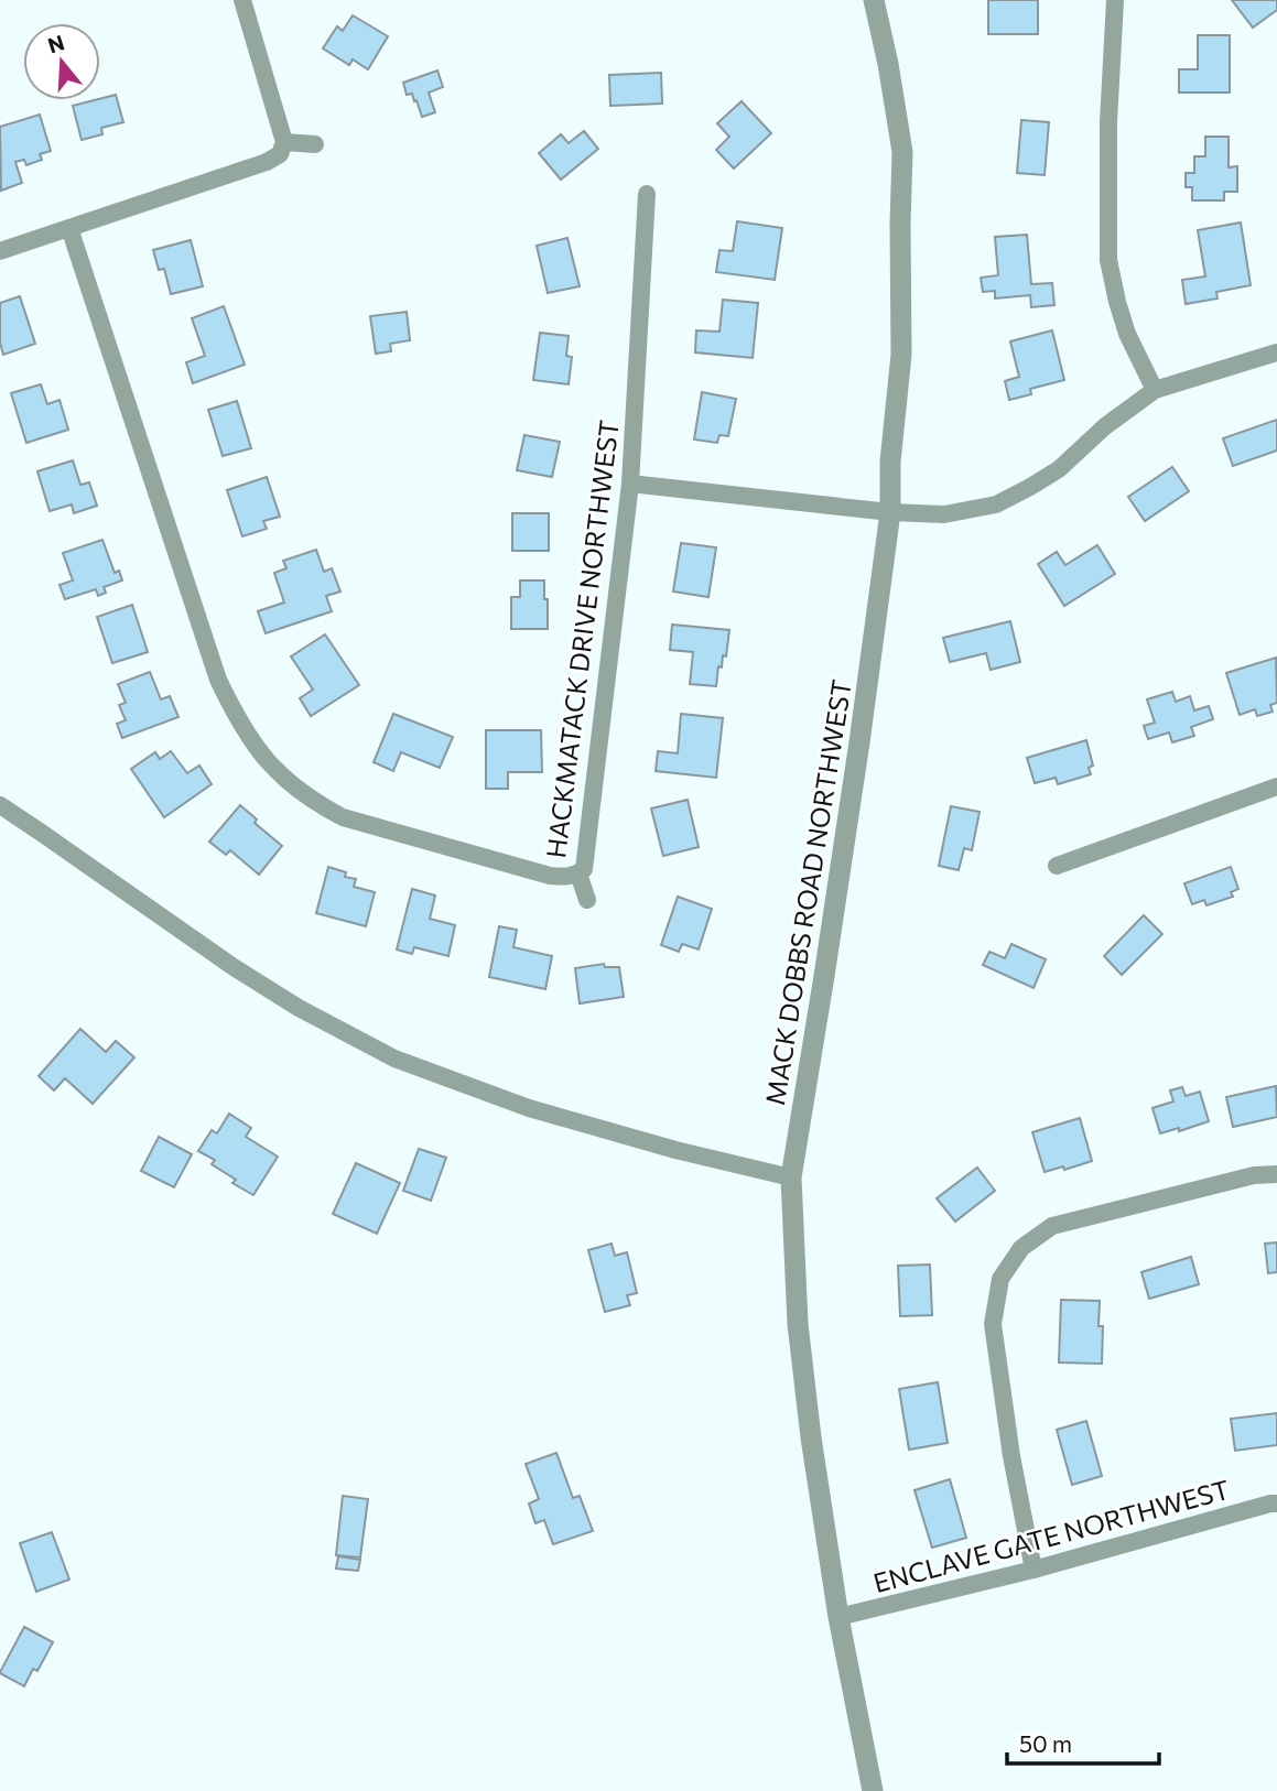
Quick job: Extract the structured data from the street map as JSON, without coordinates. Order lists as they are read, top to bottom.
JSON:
{
  "streets": {
    "street": ["HACKMATACK DRIVE NORTHWEST", "MACK DOBBS ROAD NORTHWEST", "ENCLAVE GATE NORTHWEST"]
  },
  "crossings": [
    ["MACK DOBBS ROAD NORTHWEST", "ENCLAVE GATE NORTHWEST"]
  ],
  "scale_bar": "50 m",
  "north": "top"
}
